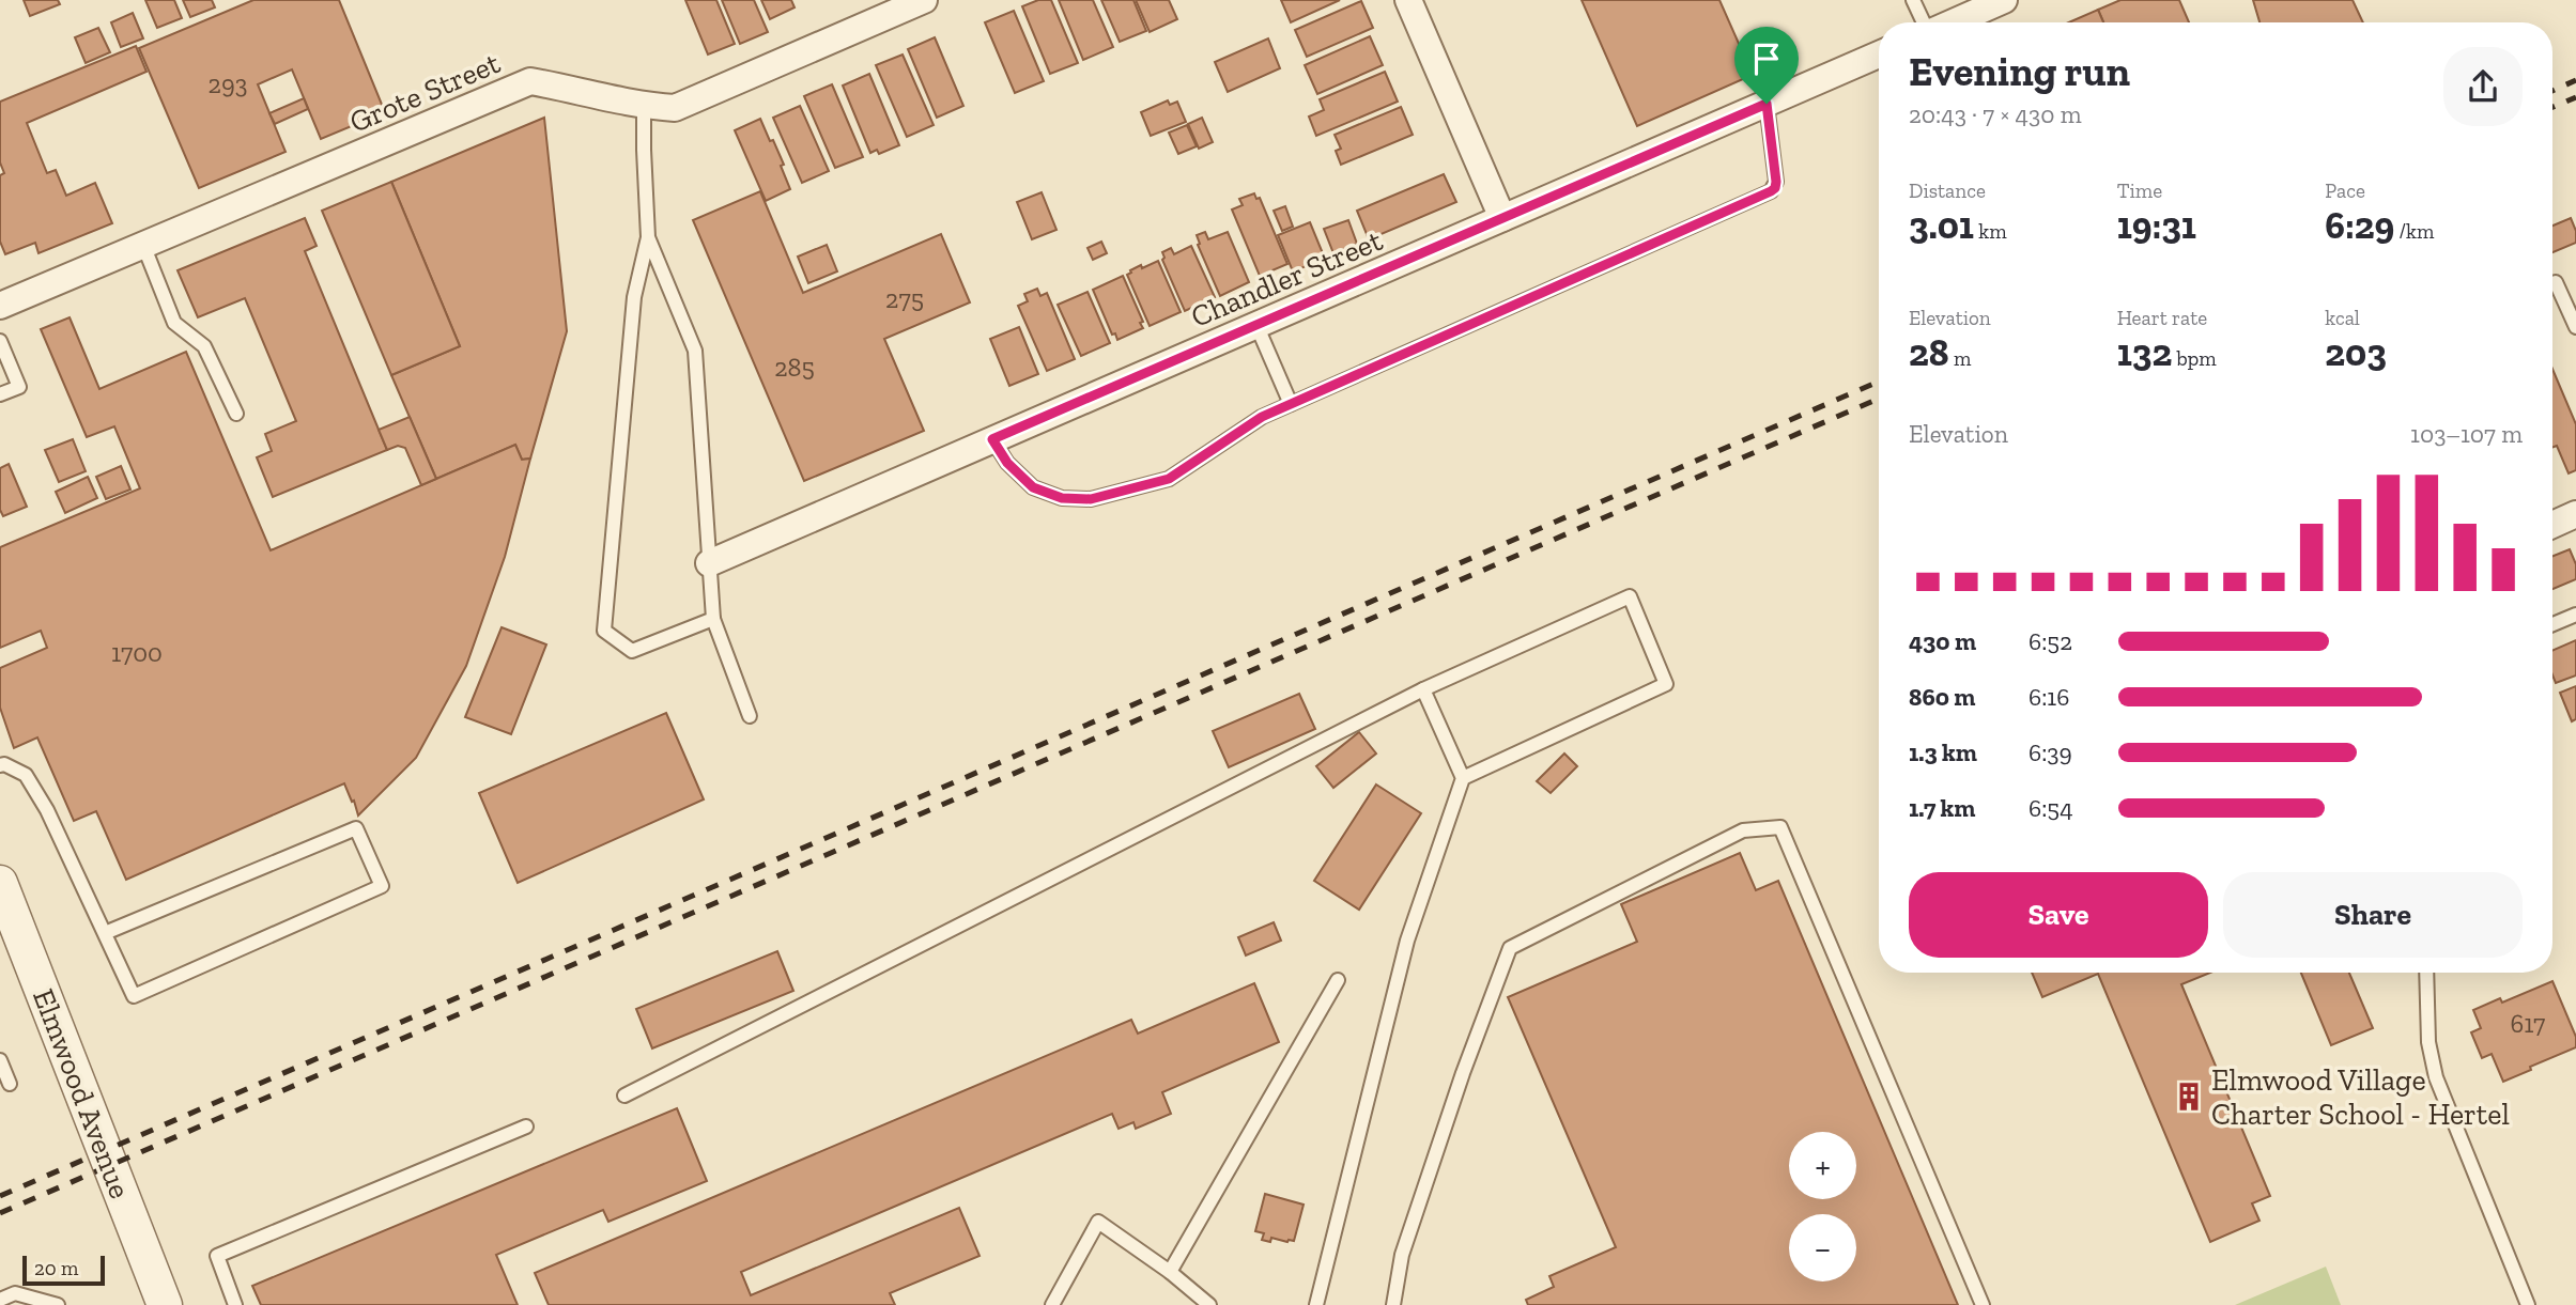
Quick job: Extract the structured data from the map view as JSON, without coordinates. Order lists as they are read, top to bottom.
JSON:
{
  "streets": {
    "street": ["Grote Street", "Chandler Street", "Elmwood Avenue"]
  },
  "places": {
    "building": ["Elmwood Village Charter School - Hertel"]
  },
  "house_numbers": [
    "293",
    "275",
    "285",
    "1700",
    "617"
  ],
  "scale_bar": "20 m",
  "page": {
    "heading": ["Evening run", "20:43 · 7 × 430 m"],
    "stats": [
      ["Distance", "3.01 km"],
      ["Time", "19:31"],
      ["Pace", "6:29 /km"],
      ["Elevation", "28 m"],
      ["Heart rate", "132 bpm"],
      ["kcal", "203"]
    ],
    "chart": ["Elevation", "103–107 m"],
    "list": [
      {
        "name": "430 m",
        "note": "6:52"
      },
      {
        "name": "860 m",
        "note": "6:16"
      },
      {
        "name": "1.3 km",
        "note": "6:39"
      },
      {
        "name": "1.7 km",
        "note": "6:54"
      }
    ],
    "buttons": ["Save", "Share"],
    "map_buttons": ["+", "−"],
    "scale": "20 m"
  }
}
